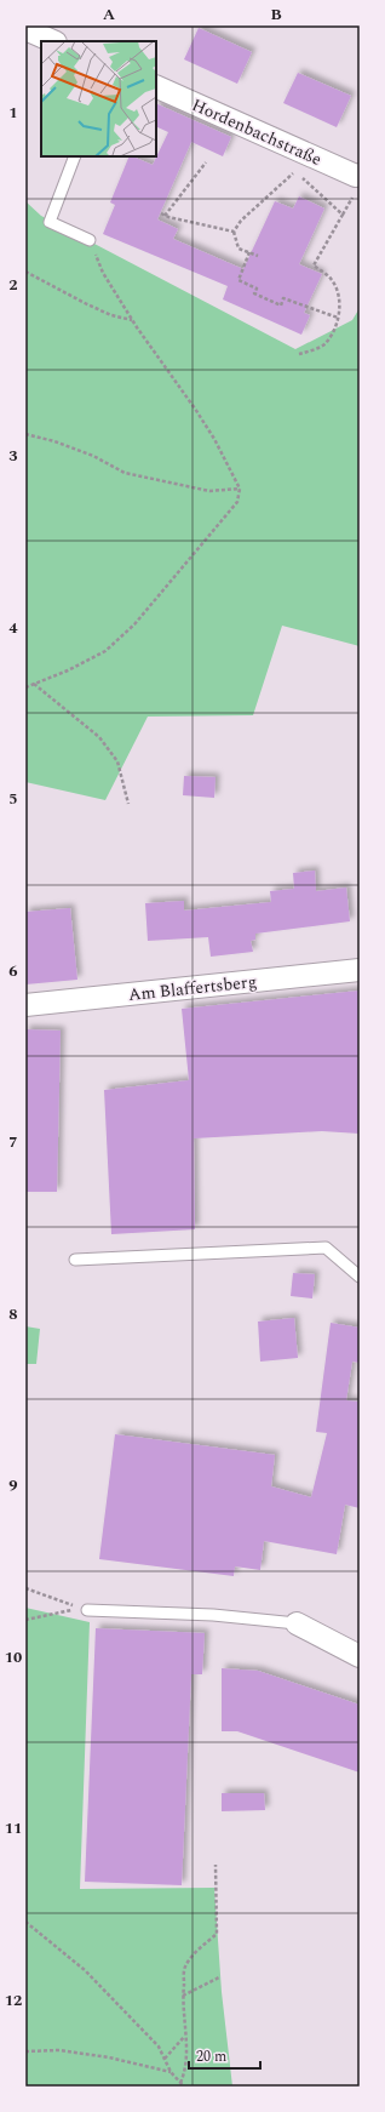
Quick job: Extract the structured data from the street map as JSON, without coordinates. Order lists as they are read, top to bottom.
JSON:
{
  "streets": {
    "street": ["Hordenbachstraße", "Am Blaffertsberg"]
  },
  "scale_bar": "20 m",
  "grid": {
    "columns": ["A", "B"],
    "rows": [
      "1",
      "2",
      "3",
      "4",
      "5",
      "6",
      "7",
      "8",
      "9",
      "10",
      "11",
      "12"
    ]
  }
}
